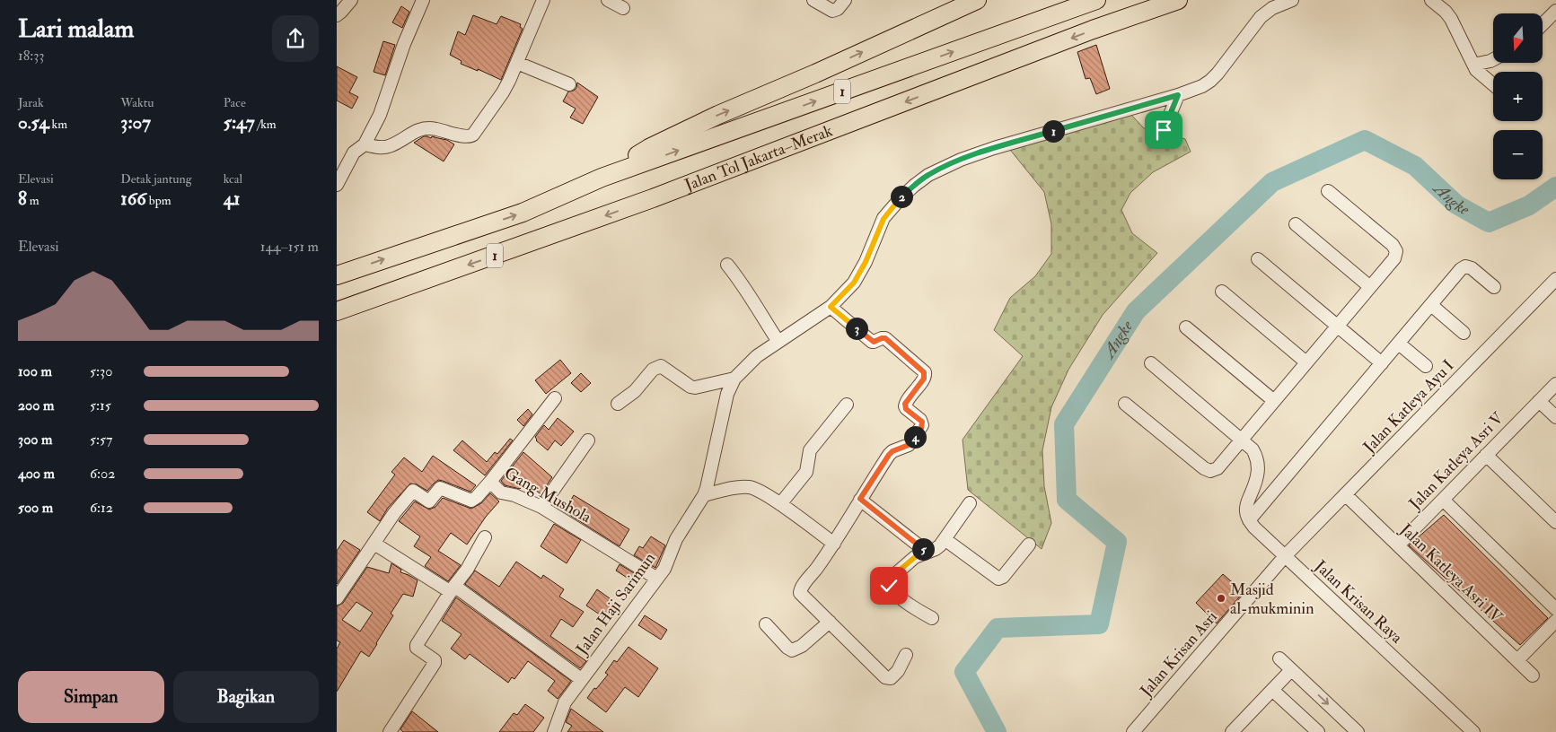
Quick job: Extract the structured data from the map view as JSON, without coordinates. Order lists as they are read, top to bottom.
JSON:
{
  "streets": {
    "highway": ["1", "Jalan Tol Jakarta–Merak"],
    "street": [
      "Jalan Katleya Ayu I",
      "Jalan Katleya Asri V",
      "Gang Mushola",
      "Jalan Katleya Asri IV",
      "Jalan Krisan Raya",
      "Jalan Haji Sarimun",
      "Jalan Krisan Asri"
    ]
  },
  "crossings": [
    ["Jalan Katleya Ayu I", "Jalan Katleya Asri IV"],
    ["Jalan Katleya Ayu I", "Jalan Krisan Raya"],
    ["Jalan Katleya Ayu I", "Jalan Krisan Asri"],
    ["Jalan Katleya Asri V", "Jalan Katleya Asri IV"],
    ["Gang Mushola", "Jalan Haji Sarimun"],
    ["Jalan Krisan Raya", "Jalan Krisan Asri"]
  ],
  "water": ["Angke"],
  "places": ["Masjid al-mukminin"],
  "north": "bottom",
  "page": {
    "heading": ["Lari malam", "18:33"],
    "map_buttons": ["+", "−"],
    "stats": [
      ["Jarak", "0.54 km"],
      ["Waktu", "3:07"],
      ["Pace", "5:47 /km"],
      ["Elevasi", "8 m"],
      ["Detak jantung", "166 bpm"],
      ["kcal", "41"]
    ],
    "pins": [
      "1",
      "2",
      "3",
      "4",
      "5"
    ],
    "chart": ["Elevasi", "144–151 m"],
    "list": [
      {
        "name": "100 m",
        "note": "5:30"
      },
      {
        "name": "200 m",
        "note": "5:15"
      },
      {
        "name": "300 m",
        "note": "5:57"
      },
      {
        "name": "400 m",
        "note": "6:02"
      },
      {
        "name": "500 m",
        "note": "6:12"
      }
    ],
    "buttons": ["Simpan", "Bagikan"]
  }
}
